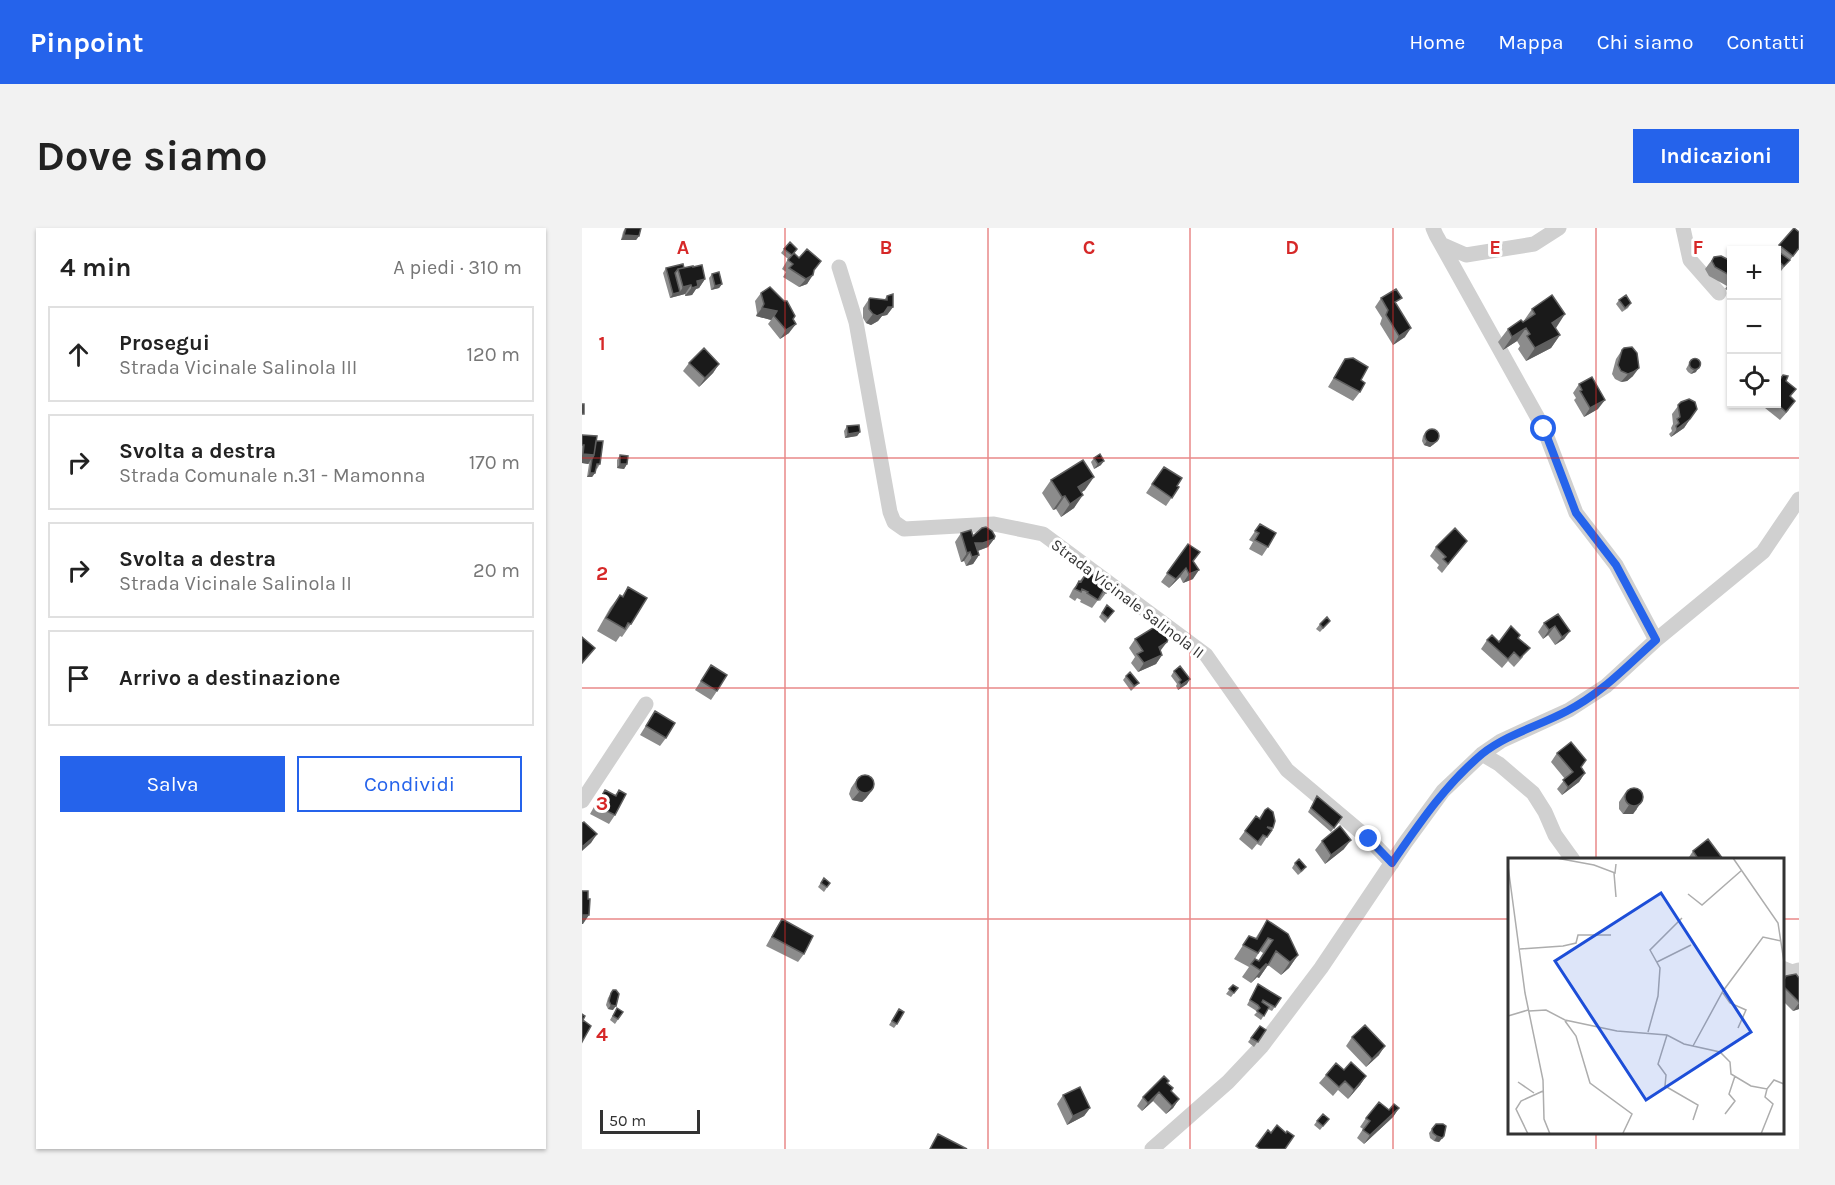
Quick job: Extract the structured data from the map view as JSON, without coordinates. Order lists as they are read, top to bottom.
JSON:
{
  "streets": {
    "street": ["Strada Vicinale Salinola II"]
  },
  "scale_bar": "50 m",
  "page": {
    "header": "Pinpoint",
    "nav": [
      "Home",
      "Mappa",
      "Chi siamo",
      "Contatti"
    ],
    "buttons": [
      "Indicazioni",
      ["Salva", "Condividi"]
    ],
    "title": "Dove siamo",
    "heading": ["4 min", "A piedi · 310 m"],
    "map_buttons": ["+", "−"],
    "list": [
      ["Prosegui", "Strada Vicinale Salinola III", "120 m"],
      ["Svolta a destra", "Strada Comunale n.31 - Mamonna", "170 m"],
      ["Svolta a destra", "Strada Vicinale Salinola II", "20 m"],
      "Arrivo a destinazione"
    ],
    "scale": "50 m"
  },
  "grid": {
    "columns": [
      "A",
      "B",
      "C",
      "D",
      "E",
      "F"
    ],
    "rows": [
      "1",
      "2",
      "3",
      "4"
    ]
  }
}
